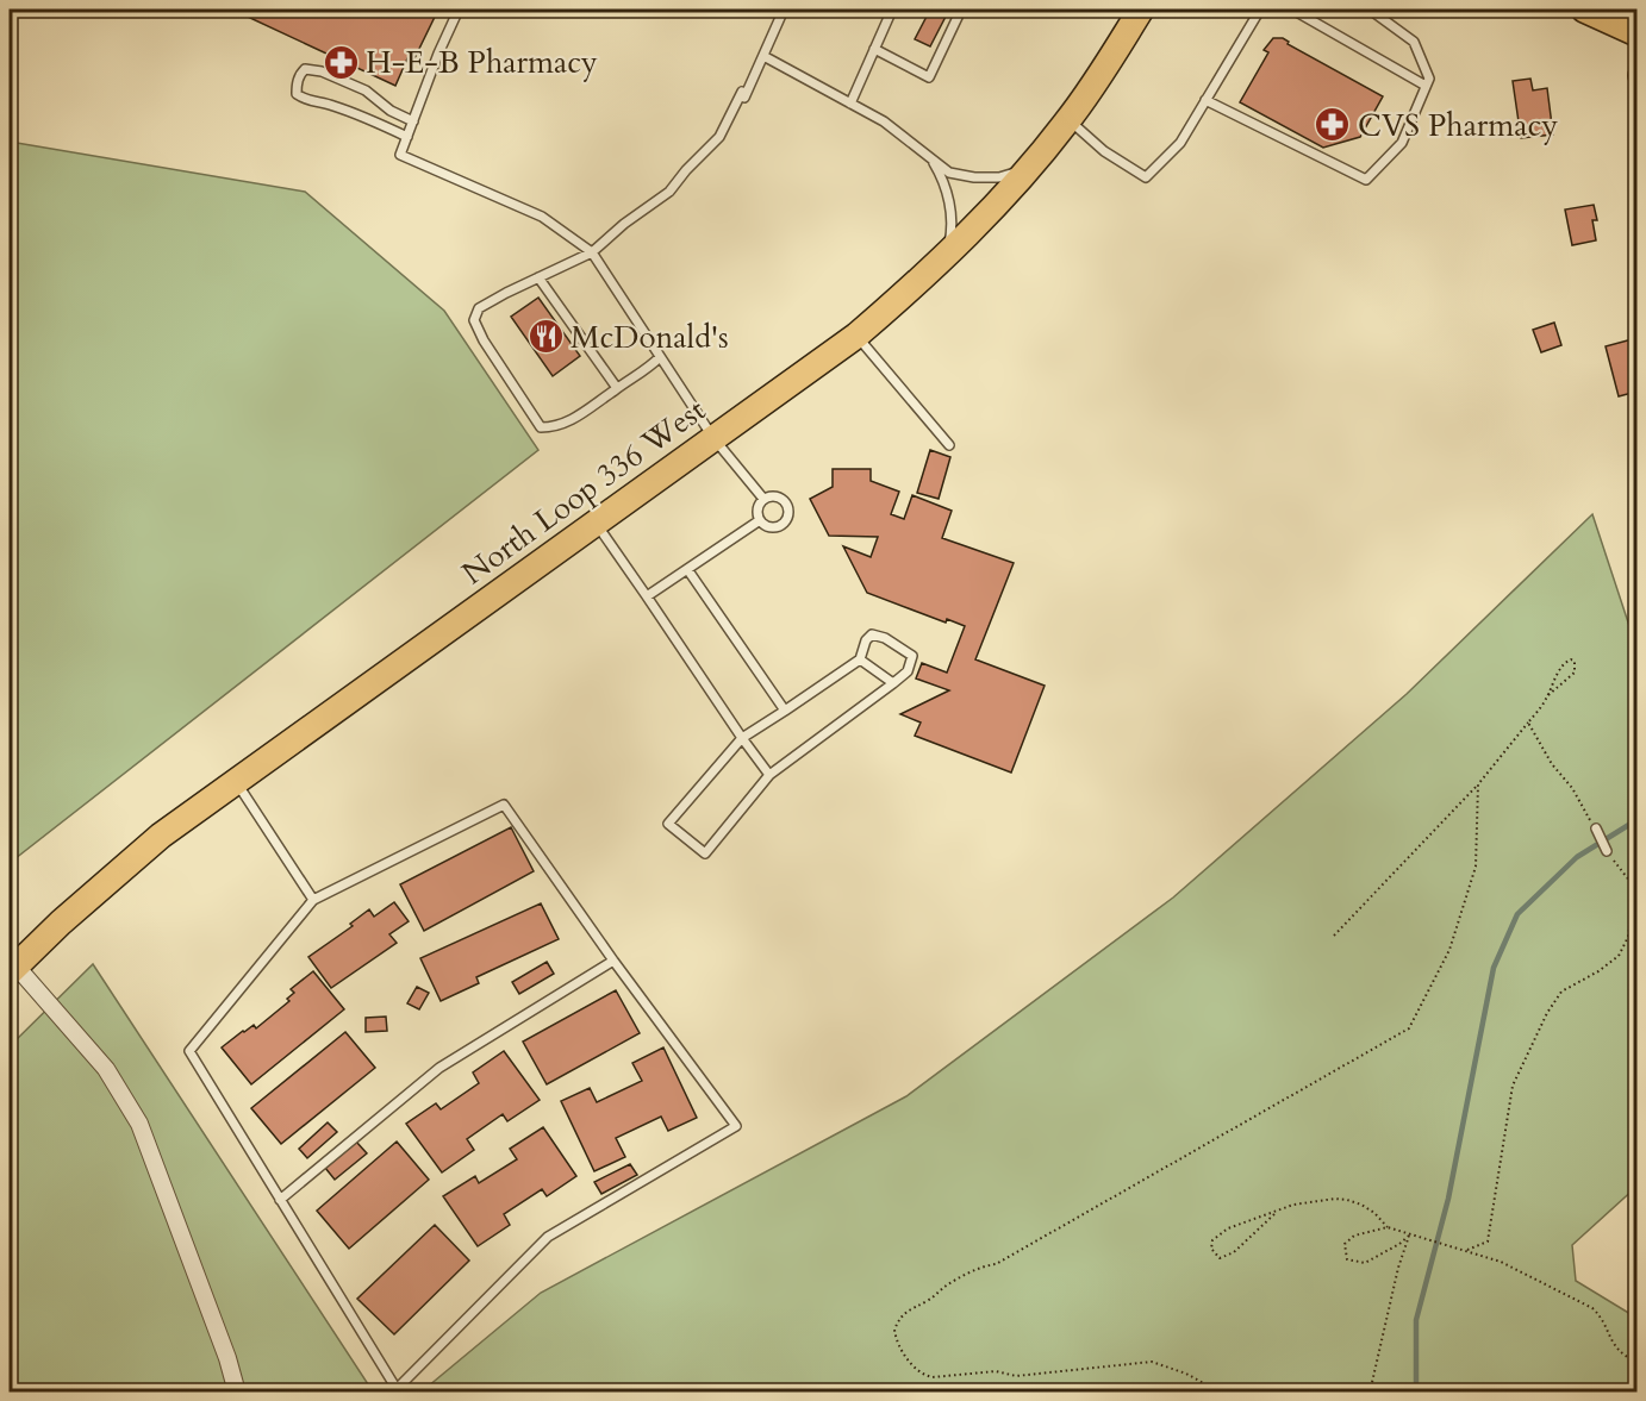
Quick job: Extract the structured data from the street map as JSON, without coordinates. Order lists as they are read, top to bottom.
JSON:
{
  "streets": {
    "main road": ["North Loop 336 West"]
  },
  "places": {
    "pharmacy": ["H-E-B Pharmacy", "CVS Pharmacy"],
    "restaurant": ["McDonald's"]
  }
}
